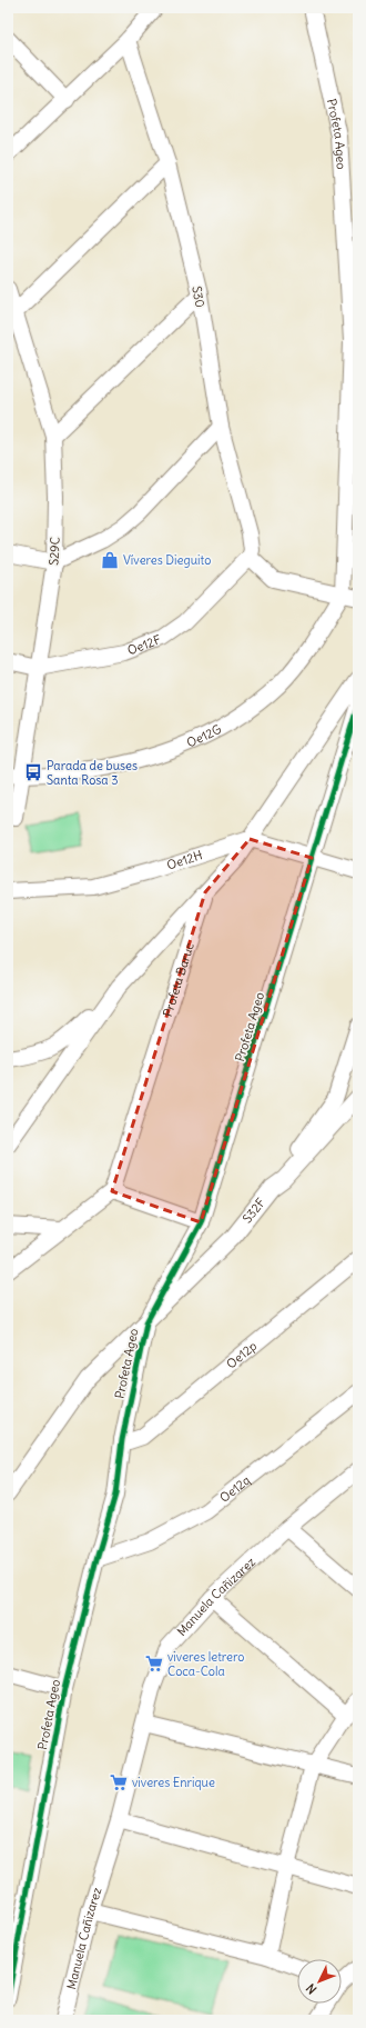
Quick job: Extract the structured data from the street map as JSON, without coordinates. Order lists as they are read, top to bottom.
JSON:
{
  "streets": {
    "street": [
      "Profeta Ageo",
      "S30",
      "S29C",
      "Oe12F",
      "Oe12G",
      "Oe12H",
      "Profeta Baruc",
      "S32F",
      "Oe12p",
      "Oe12q",
      "Manuela Cañizarez"
    ]
  },
  "crossings": [
    ["Profeta Ageo", "Oe12G"],
    ["Profeta Ageo", "S32F"],
    ["Profeta Ageo", "Oe12p"],
    ["Profeta Ageo", "Oe12q"],
    ["S30", "Oe12F"],
    ["S29C", "Oe12F"],
    ["S29C", "Oe12G"],
    ["Oe12H", "Profeta Baruc"]
  ],
  "places": {
    "shop": ["Víveres Dieguito"],
    "bus stop": ["Parada de buses Santa Rosa 3"],
    "supermarket": ["viveres letrero Coca-Cola", "viveres Enrique"]
  },
  "north": "bottom left"
}
